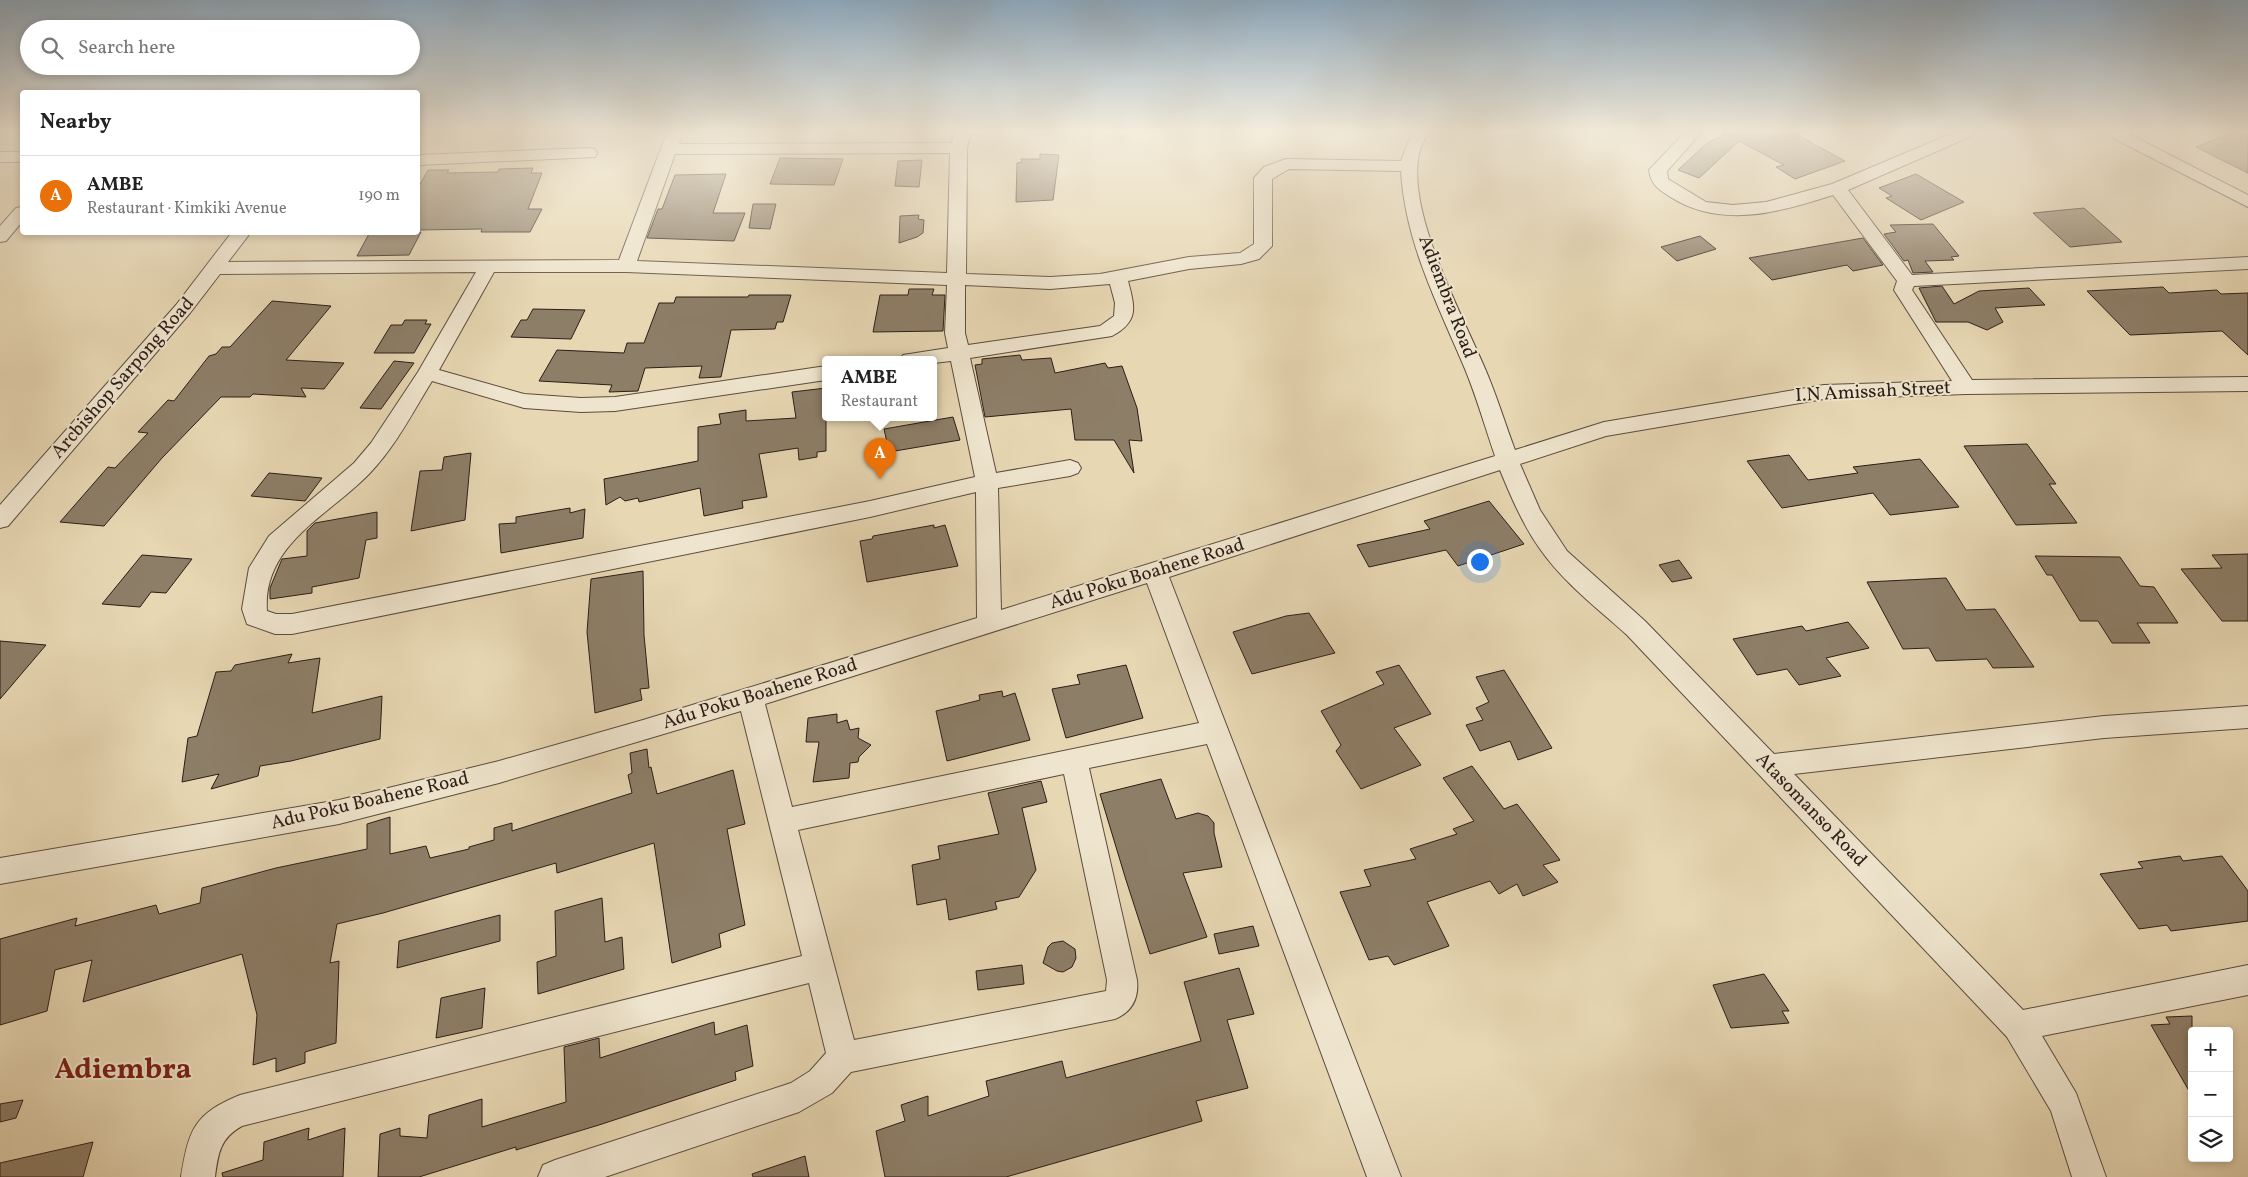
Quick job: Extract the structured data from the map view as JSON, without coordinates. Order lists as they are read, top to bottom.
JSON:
{
  "streets": {
    "street": [
      "Adiembra Road",
      "Arcbishop Sarpong Road",
      "I.N Amissah Street",
      "Adu Poku Boahene Road",
      "Atasomanso Road"
    ]
  },
  "crossings": [
    ["Adiembra Road", "I.N Amissah Street"],
    ["Adiembra Road", "Adu Poku Boahene Road"],
    ["Adiembra Road", "Atasomanso Road"],
    ["I.N Amissah Street", "Adu Poku Boahene Road"],
    ["I.N Amissah Street", "Atasomanso Road"],
    ["Adu Poku Boahene Road", "Atasomanso Road"]
  ],
  "districts": ["Adiembra"],
  "page": {
    "search": "Search here",
    "heading": "Nearby",
    "list": [
      {
        "mark": "A",
        "name": "AMBE",
        "note": "Restaurant · Kimkiki Avenue",
        "value": "190 m"
      }
    ],
    "popup": ["AMBE", "Restaurant"],
    "pins": "A",
    "map_buttons": ["+", "−"]
  }
}
